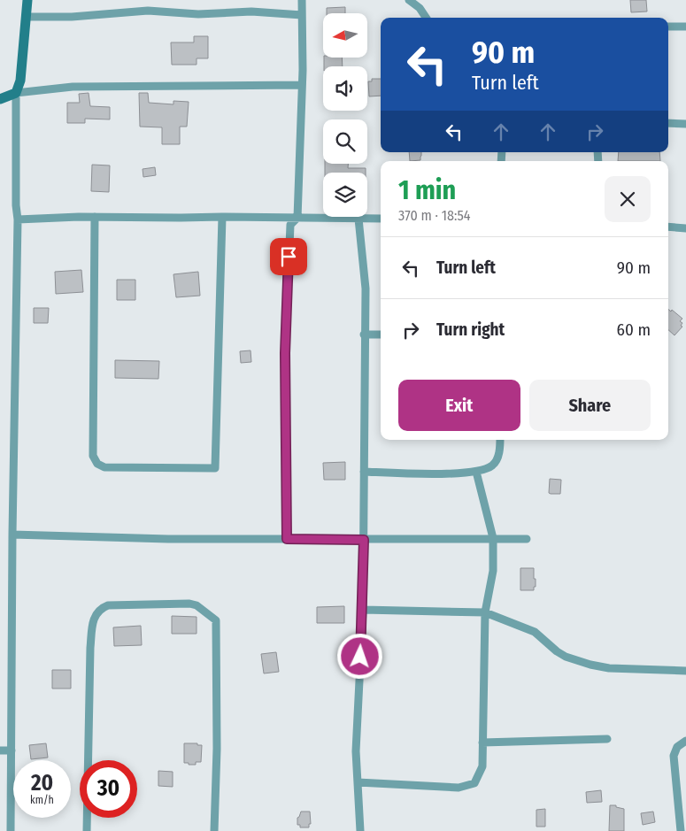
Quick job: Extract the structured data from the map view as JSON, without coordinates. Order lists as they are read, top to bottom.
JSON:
{
  "north": "left",
  "page": {
    "turn": ["90 m", "Turn left"],
    "heading": ["1 min", "370 m · 18:54"],
    "list": [
      {
        "name": "Turn left",
        "value": "90 m"
      },
      {
        "name": "Turn right",
        "value": "60 m"
      }
    ],
    "buttons": ["Exit", "Share"],
    "speed": "20 km/h",
    "limit": "30"
  }
}
